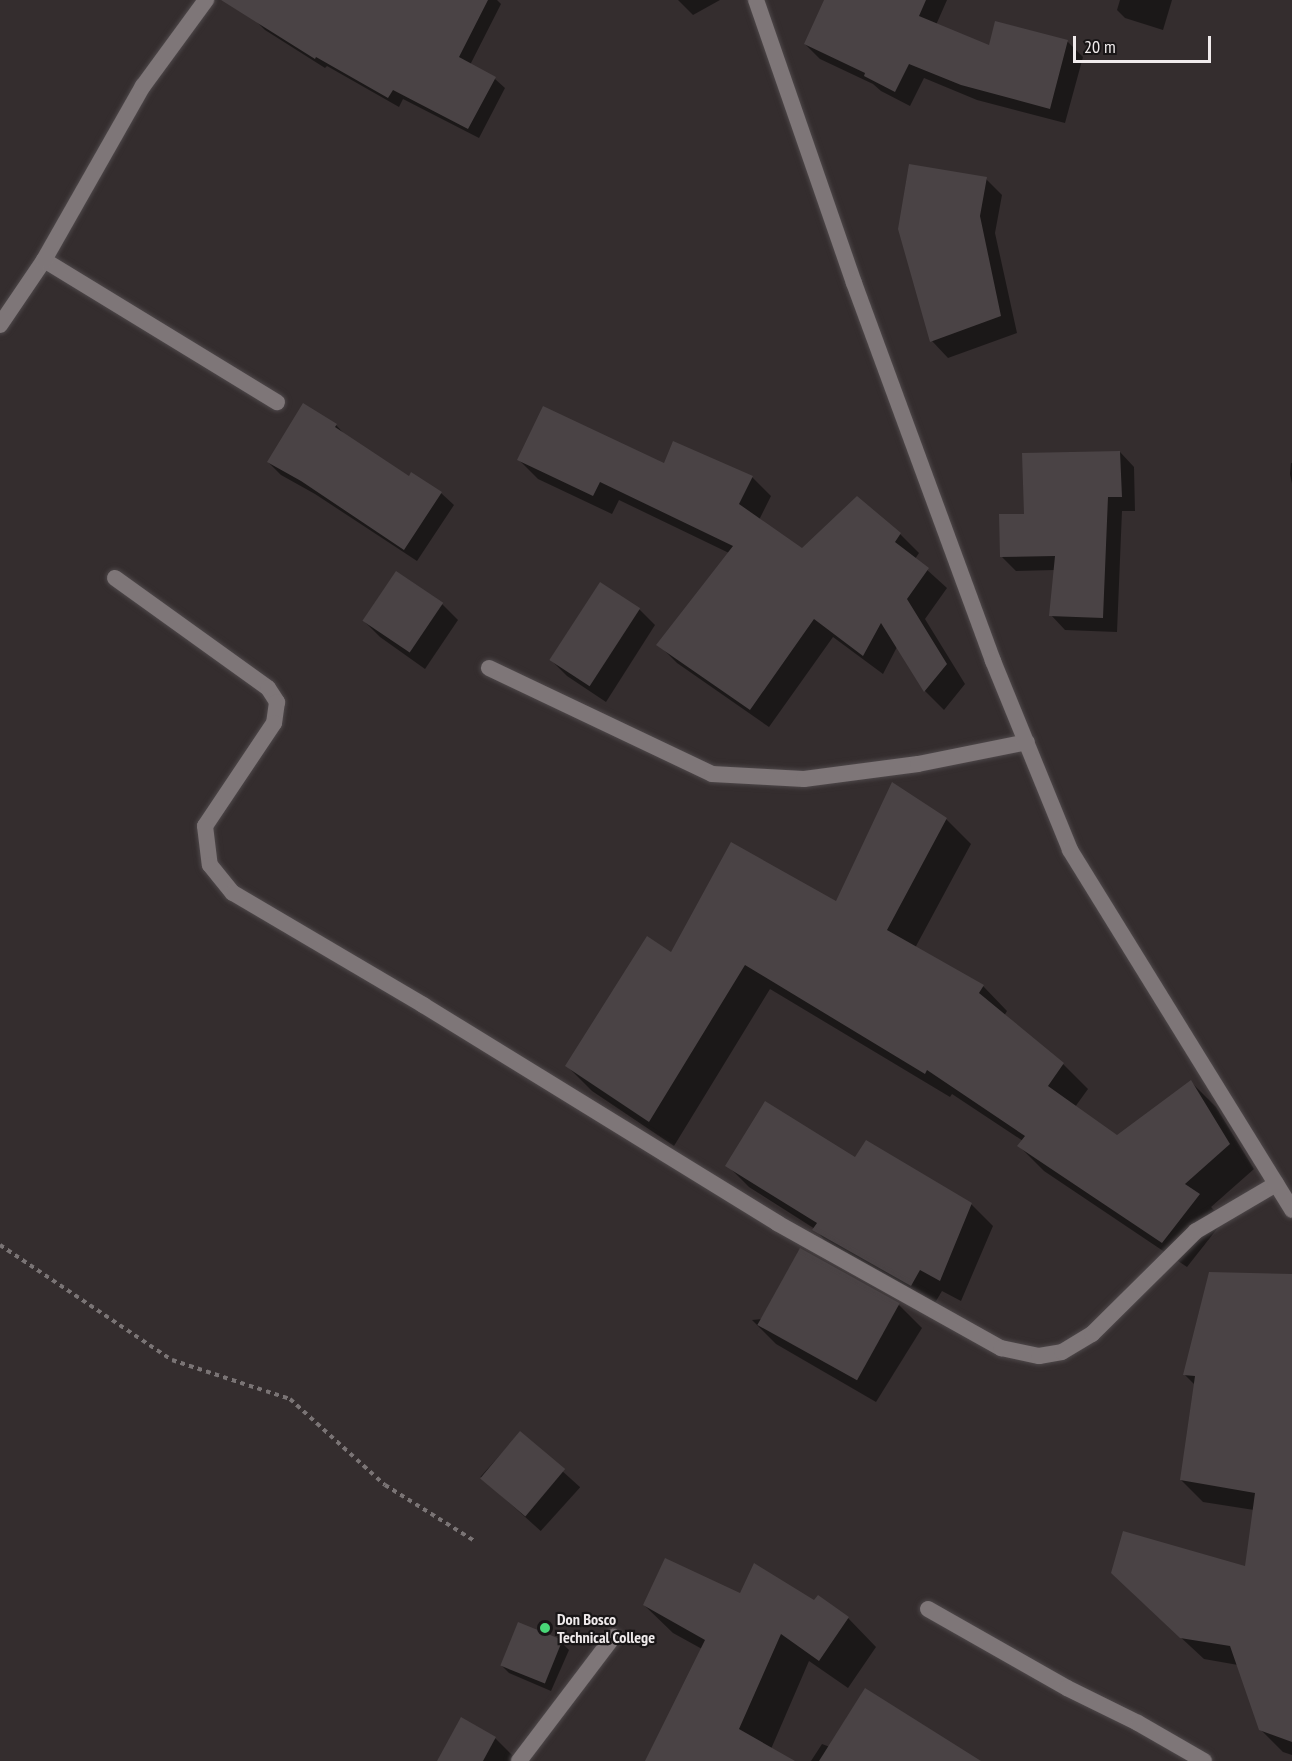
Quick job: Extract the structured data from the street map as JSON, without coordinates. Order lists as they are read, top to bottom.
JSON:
{
  "places": ["Don Bosco Technical College"],
  "scale_bar": "20 m"
}
